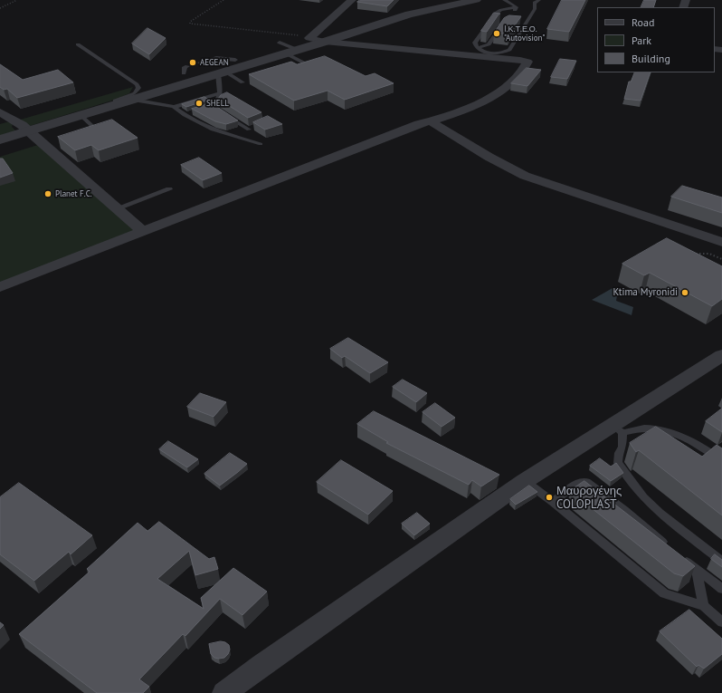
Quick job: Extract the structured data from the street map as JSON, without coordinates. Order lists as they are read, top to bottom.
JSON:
{
  "places": [
    "I.Κ.Τ.Ε.Ο. \"Autovision\"",
    "AEGEAN",
    "SHELL",
    "Planet F.C.",
    "Ktima Myronidi",
    "Μαυρογένης COLOPLAST"
  ],
  "legend": ["Road", "Park", "Building"]
}
